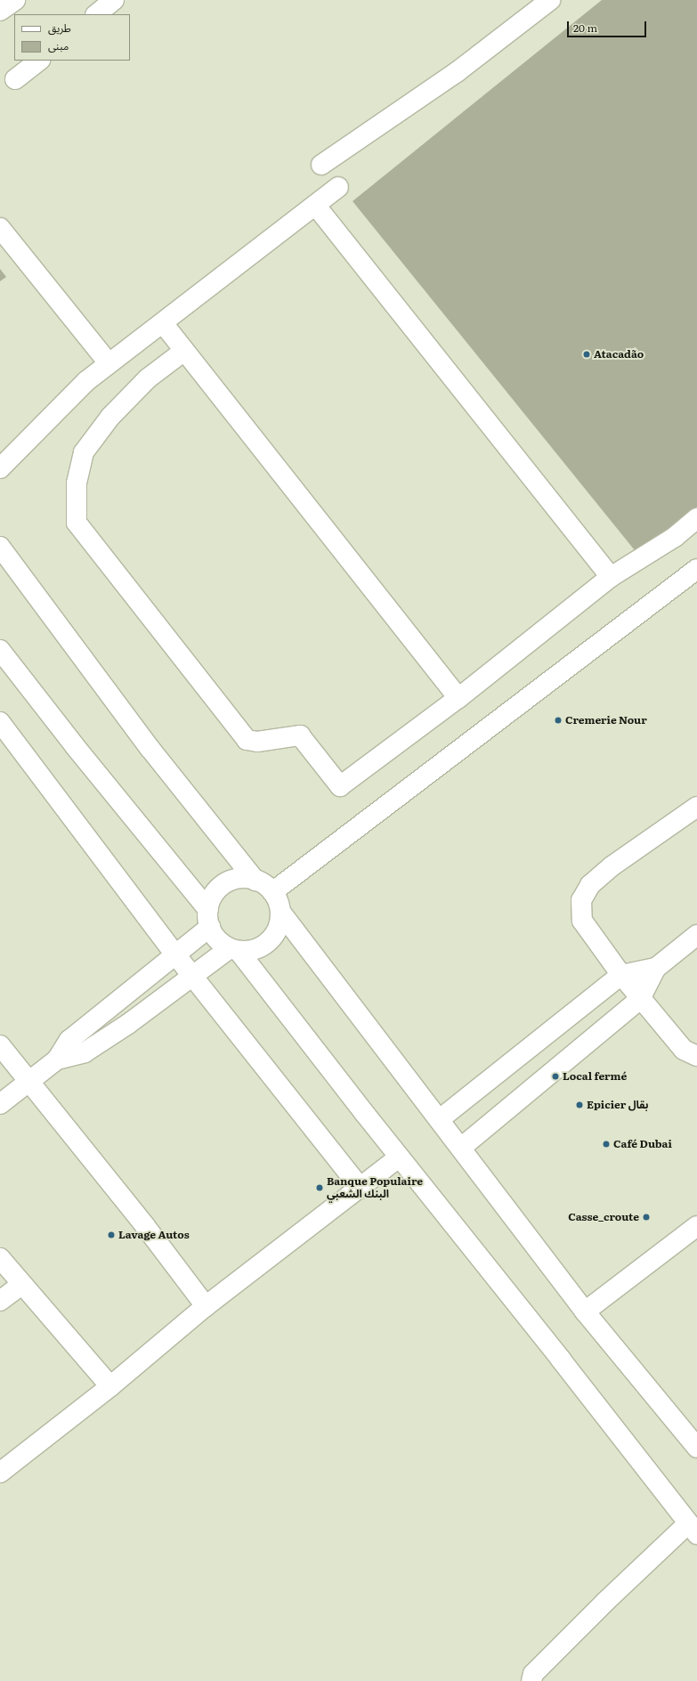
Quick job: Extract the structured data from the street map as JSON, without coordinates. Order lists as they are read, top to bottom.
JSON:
{
  "places": [
    "Atacadão",
    "Cremerie Nour",
    "Local fermé",
    "Epicier بقال",
    "Café Dubai",
    "Banque Populaire البنك الشعبي",
    "Casse_croute",
    "Lavage Autos"
  ],
  "legend": ["طريق", "مبنى"],
  "scale_bar": "20 m"
}
